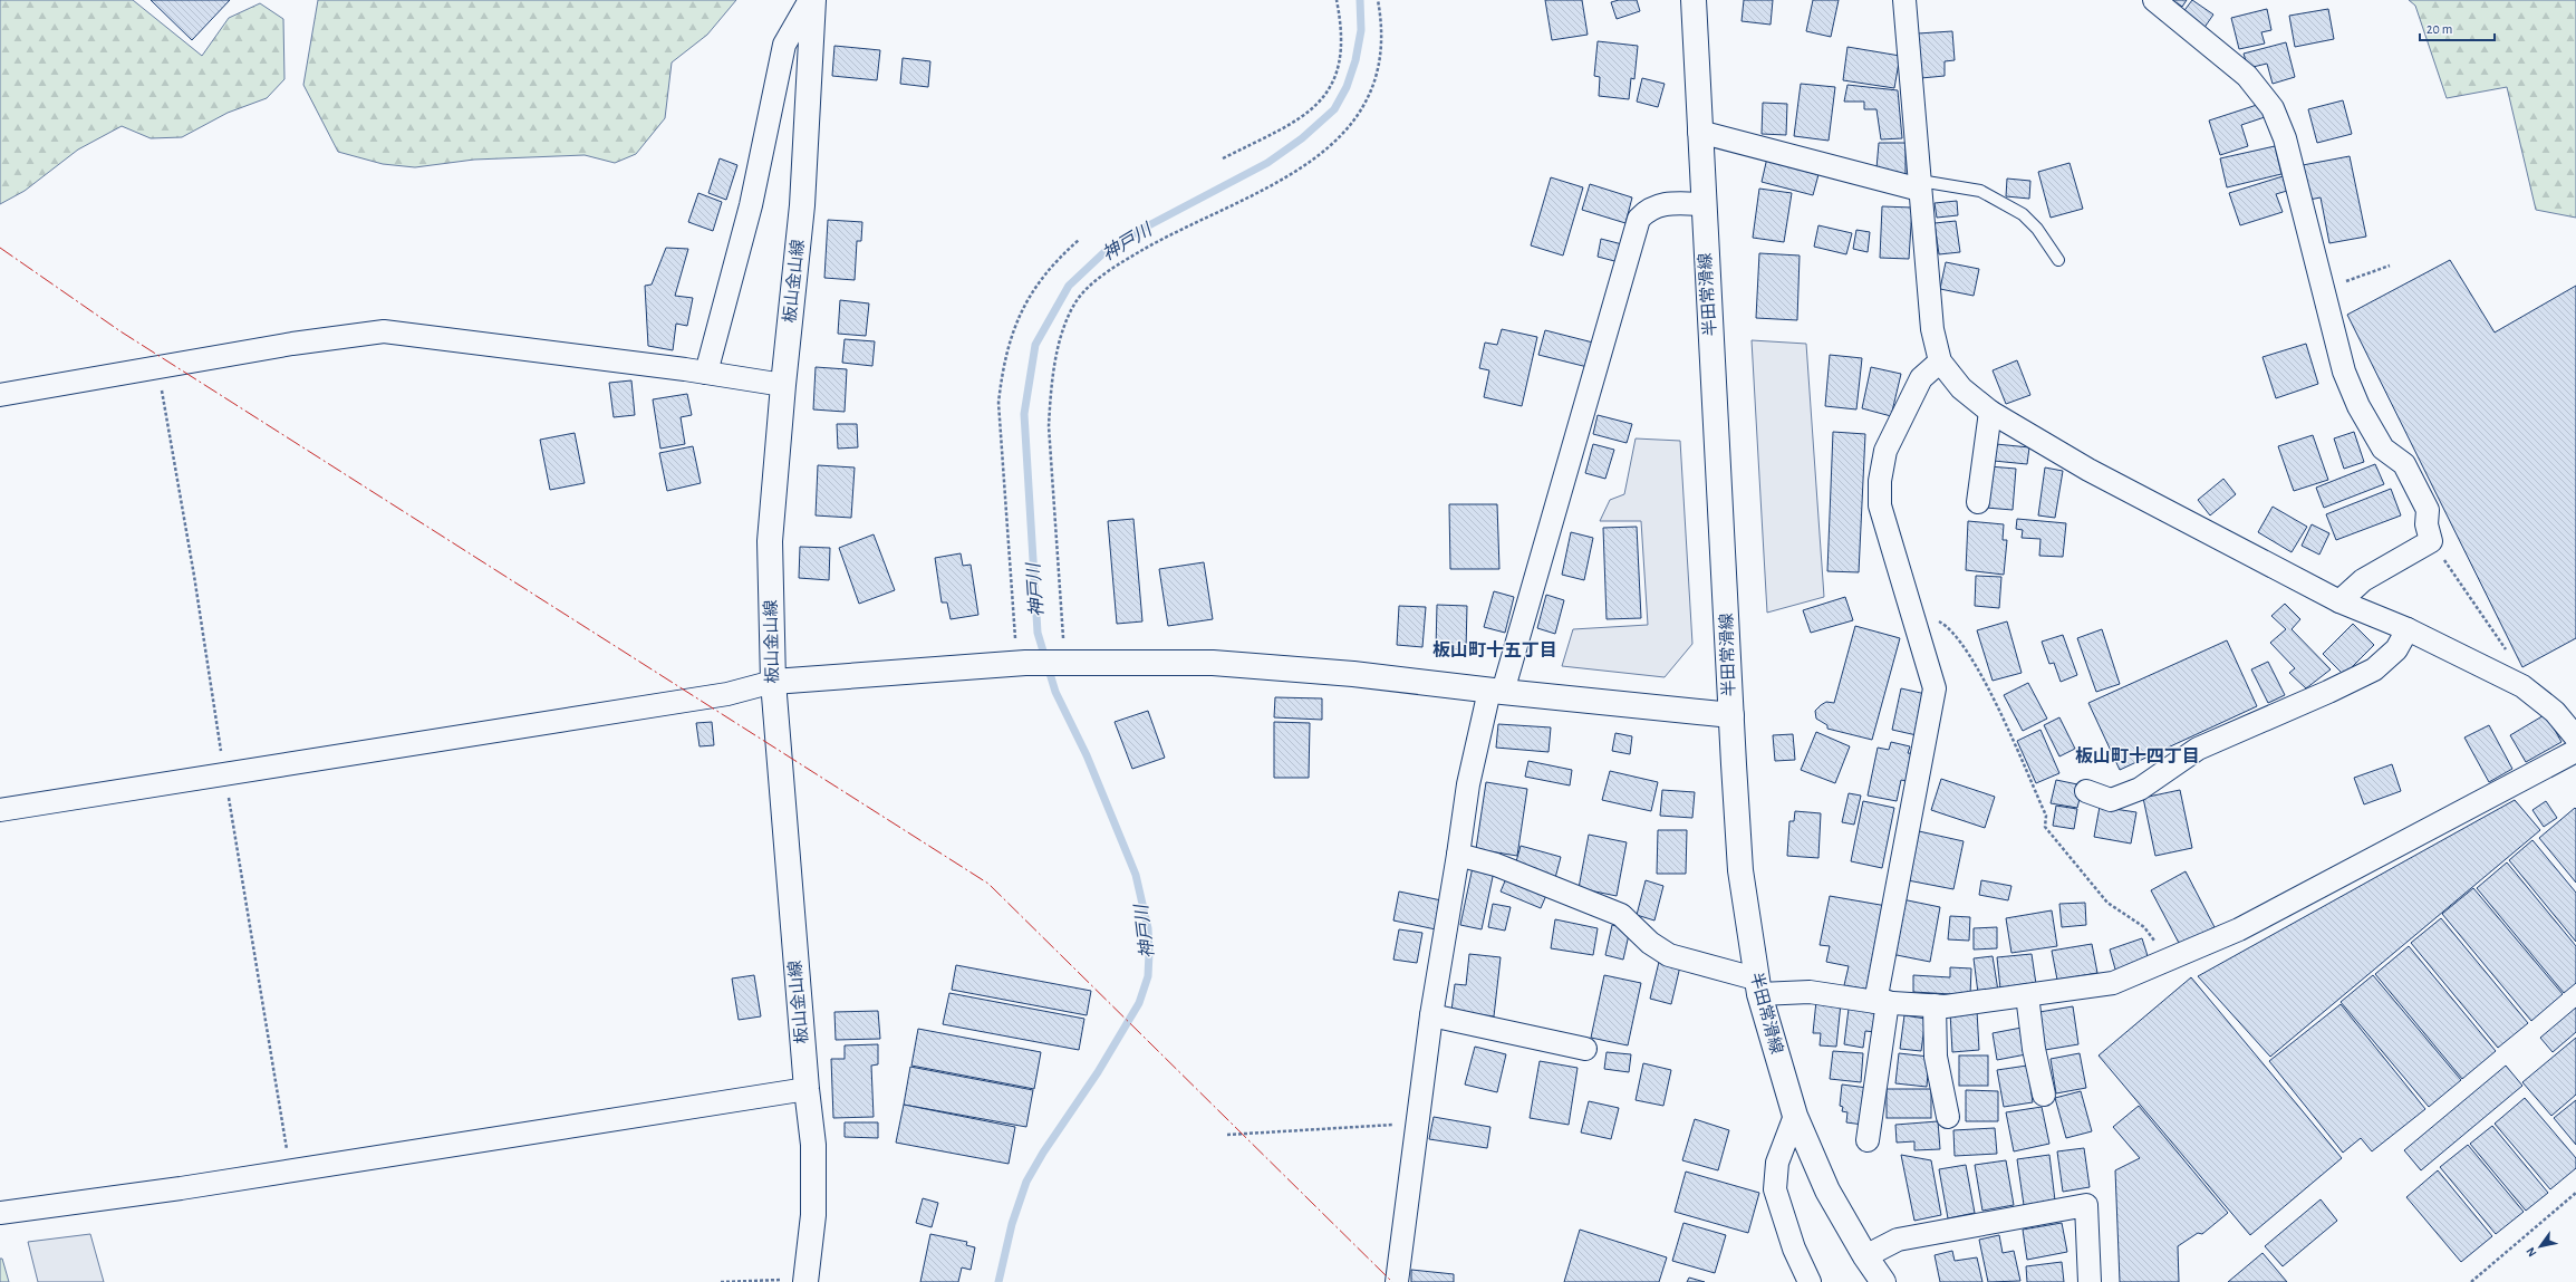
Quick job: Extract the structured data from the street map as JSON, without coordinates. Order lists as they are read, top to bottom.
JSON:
{
  "streets": {
    "main road": ["板山金山線", "半田常滑線"]
  },
  "districts": ["板山町十五丁目", "板山町十四丁目"],
  "water": ["神戸川"],
  "scale_bar": "20 m",
  "north": "bottom left"
}
